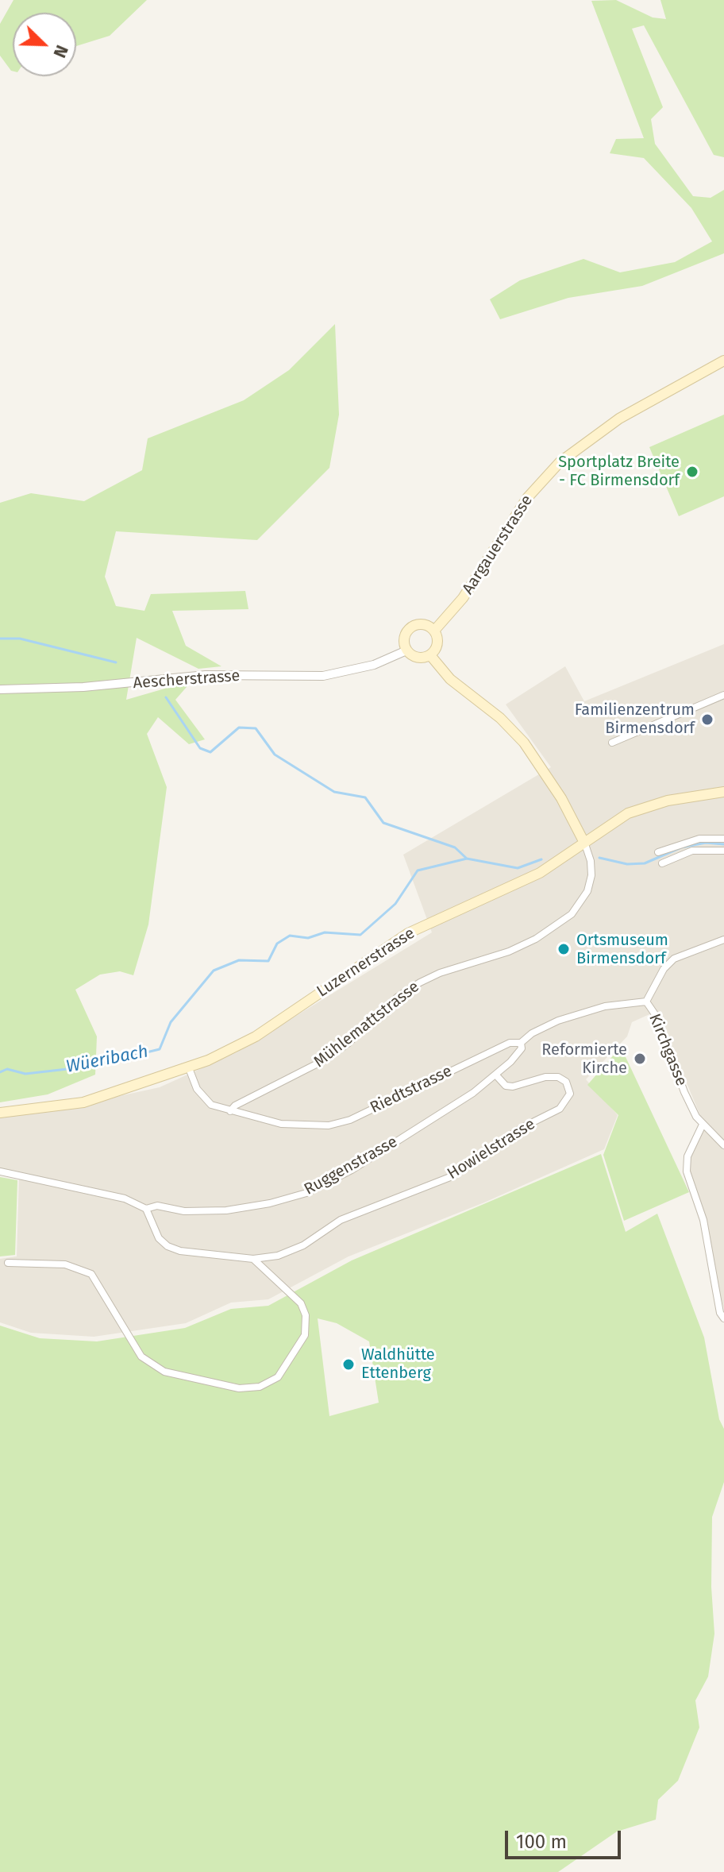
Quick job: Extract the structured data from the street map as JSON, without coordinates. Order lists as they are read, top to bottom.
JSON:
{
  "streets": {
    "main road": ["Aargauerstrasse", "Luzernerstrasse"],
    "street": [
      "Aescherstrasse",
      "Mühlemattstrasse",
      "Kirchgasse",
      "Riedtstrasse",
      "Howielstrasse",
      "Ruggenstrasse"
    ]
  },
  "crossings": [
    ["Aargauerstrasse", "Aescherstrasse"],
    ["Luzernerstrasse", "Mühlemattstrasse"],
    ["Luzernerstrasse", "Riedtstrasse"],
    ["Mühlemattstrasse", "Riedtstrasse"],
    ["Kirchgasse", "Riedtstrasse"],
    ["Riedtstrasse", "Ruggenstrasse"],
    ["Howielstrasse", "Ruggenstrasse"]
  ],
  "water": ["Wüeribach"],
  "places": [
    "Sportplatz Breite - FC Birmensdorf",
    "Familienzentrum Birmensdorf",
    "Ortsmuseum Birmensdorf",
    "Reformierte Kirche",
    "Waldhütte Ettenberg"
  ],
  "scale_bar": "100 m",
  "north": "bottom right"
}
